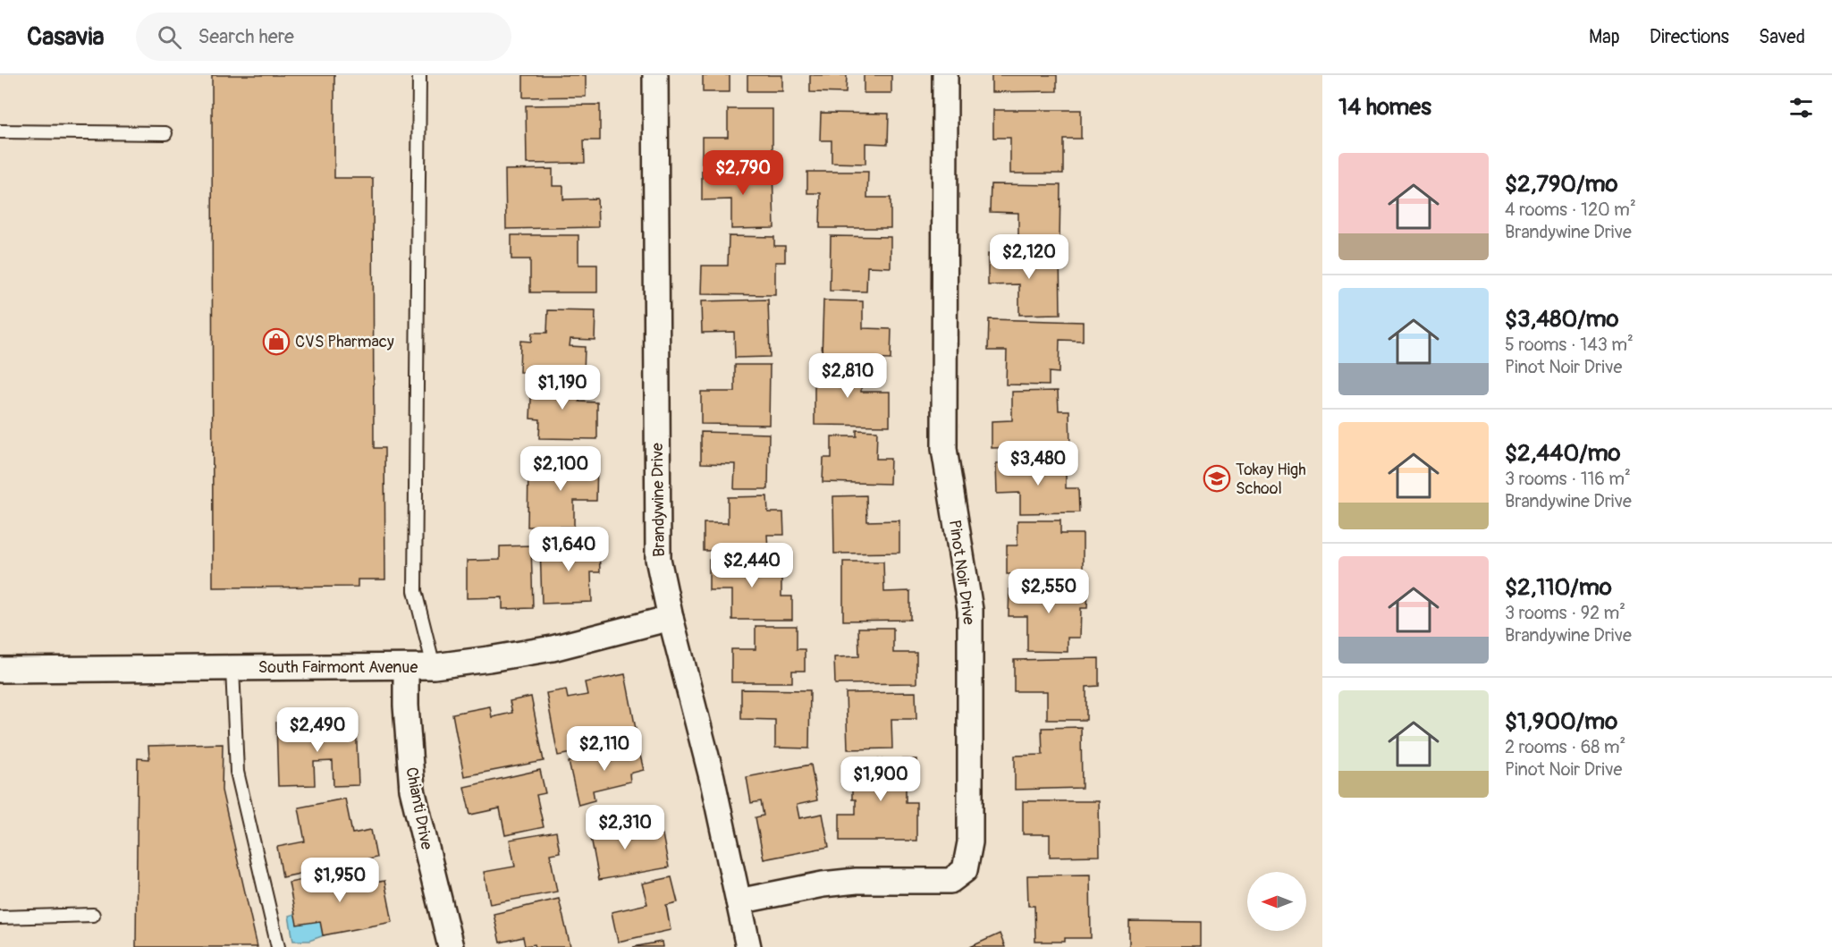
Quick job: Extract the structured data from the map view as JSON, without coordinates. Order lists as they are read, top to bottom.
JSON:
{
  "streets": {
    "street": [
      "Brandywine Drive",
      "Pinot Noir Drive",
      "South Fairmont Avenue",
      "Chianti Drive"
    ]
  },
  "crossings": [
    ["Brandywine Drive", "Pinot Noir Drive"],
    ["Brandywine Drive", "South Fairmont Avenue"],
    ["South Fairmont Avenue", "Chianti Drive"]
  ],
  "places": {
    "shop": ["CVS Pharmacy"],
    "school or university": ["Tokay High School"]
  },
  "north": "left",
  "page": {
    "header": "Casavia",
    "search": "Search here",
    "nav": ["Map", "Directions", "Saved"],
    "heading": "14 homes",
    "list": [
      {
        "name": "$2,790/mo",
        "note": "4 rooms · 120 m² · Brandywine Drive"
      },
      {
        "name": "$3,480/mo",
        "note": "5 rooms · 143 m² · Pinot Noir Drive"
      },
      {
        "name": "$2,440/mo",
        "note": "3 rooms · 116 m² · Brandywine Drive"
      },
      {
        "name": "$2,110/mo",
        "note": "3 rooms · 92 m² · Brandywine Drive"
      },
      {
        "name": "$1,900/mo",
        "note": "2 rooms · 68 m² · Pinot Noir Drive"
      }
    ],
    "price": [
      "$2,790",
      "$2,120",
      "$2,810",
      "$1,190",
      "$3,480",
      "$2,100",
      "$1,640",
      "$2,440",
      "$2,550",
      "$2,490",
      "$2,110",
      "$1,900",
      "$2,310",
      "$1,950"
    ]
  }
}
